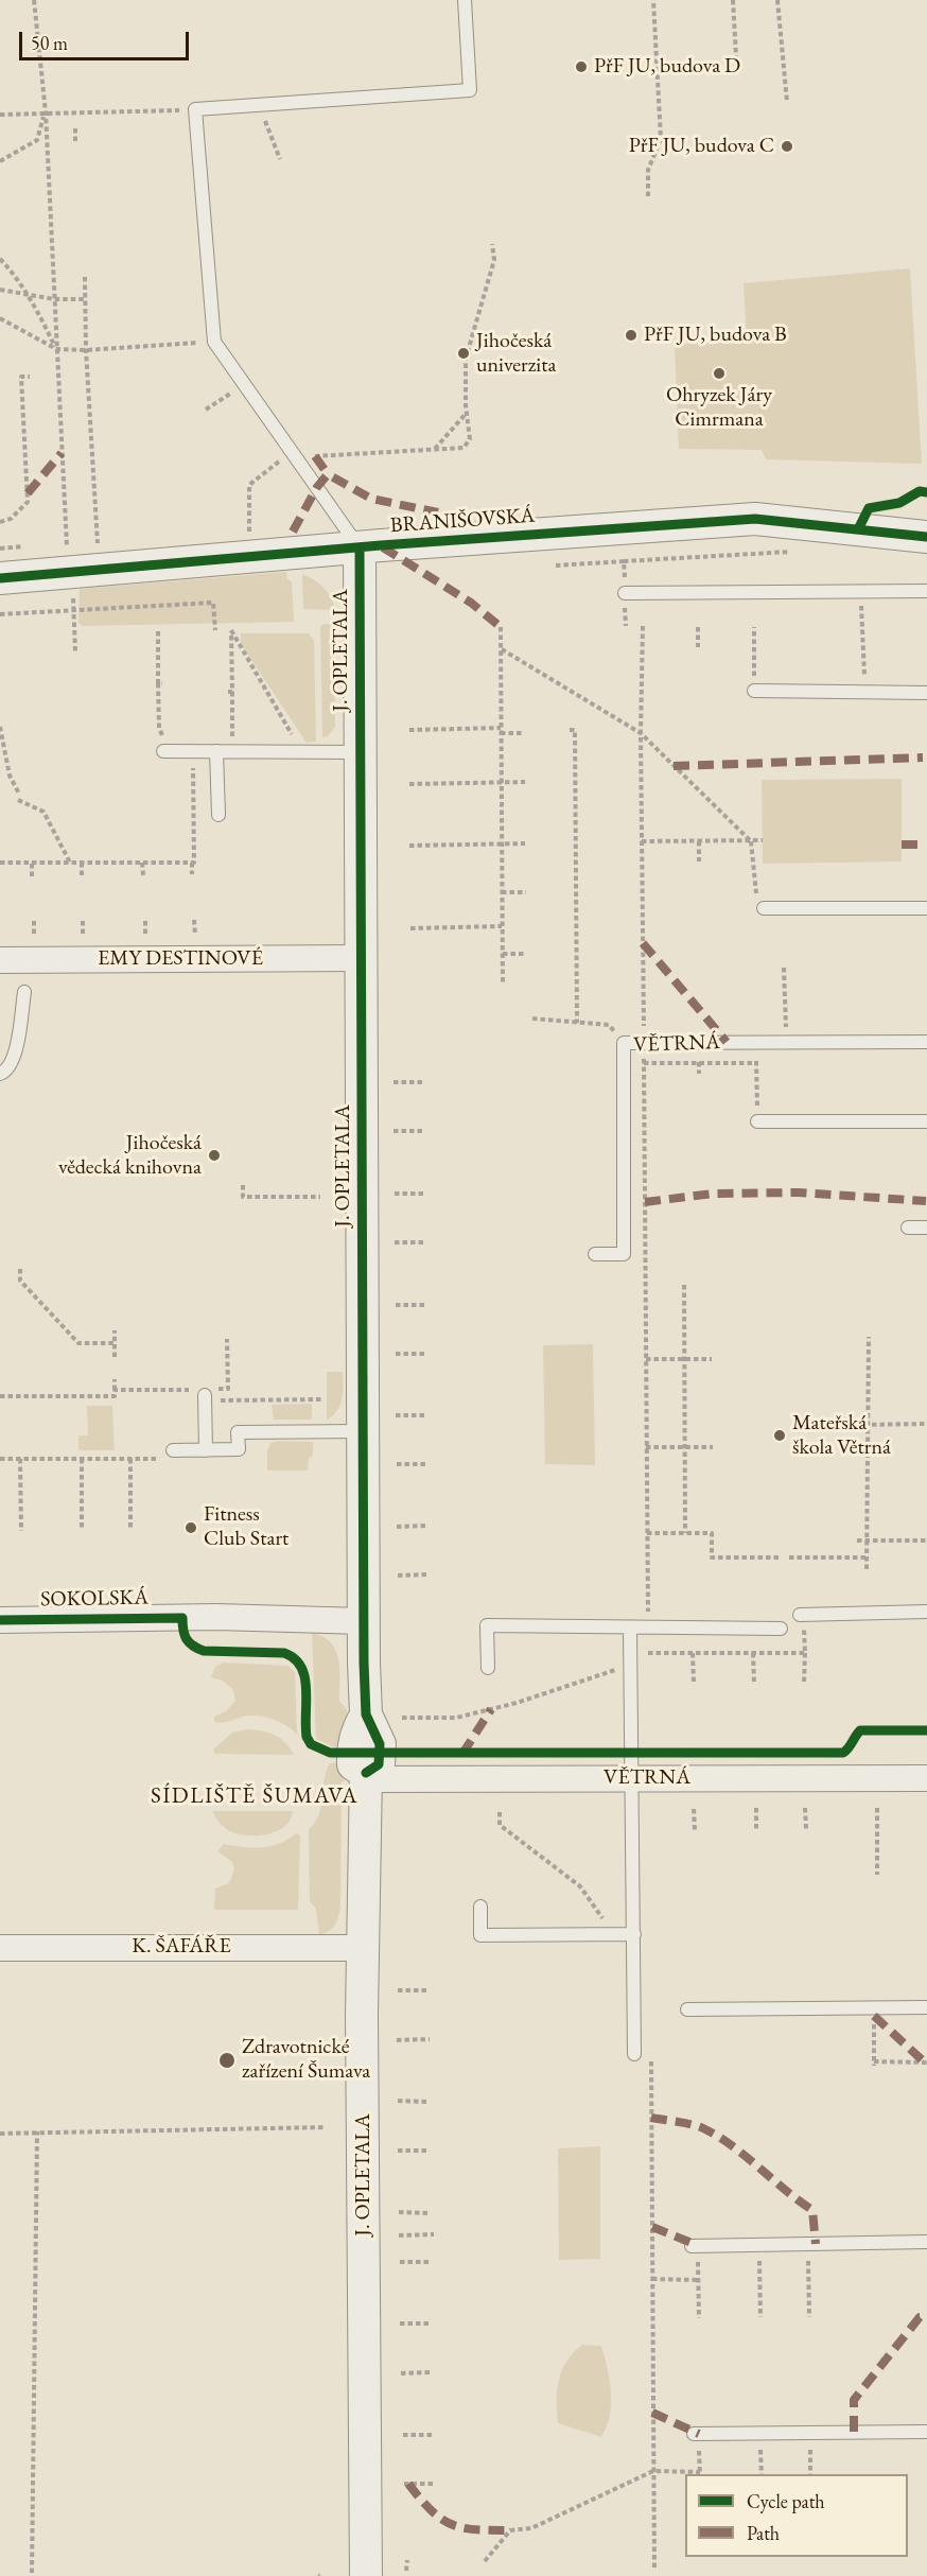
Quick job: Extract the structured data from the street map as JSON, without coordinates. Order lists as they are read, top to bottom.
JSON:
{
  "streets": {
    "street": [
      "BRANIŠOVSKÁ",
      "J. OPLETALA",
      "EMY DESTINOVÉ",
      "VĚTRNÁ",
      "SOKOLSKÁ",
      "K. ŠAFÁŘE"
    ]
  },
  "crossings": [
    ["BRANIŠOVSKÁ", "J. OPLETALA"],
    ["J. OPLETALA", "EMY DESTINOVÉ"],
    ["J. OPLETALA", "VĚTRNÁ"],
    ["J. OPLETALA", "SOKOLSKÁ"],
    ["J. OPLETALA", "K. ŠAFÁŘE"]
  ],
  "districts": ["SÍDLIŠTĚ ŠUMAVA"],
  "places": [
    "PřF JU, budova D",
    "PřF JU, budova C",
    "PřF JU, budova B",
    "Jihočeská univerzita",
    "Ohryzek Járy Cimrmana",
    "Jihočeská vědecká knihovna",
    "Mateřská škola Větrná",
    "Fitness Club Start",
    "Zdravotnické zařízení Šumava"
  ],
  "legend": ["Cycle path", "Path"],
  "scale_bar": "50 m"
}
